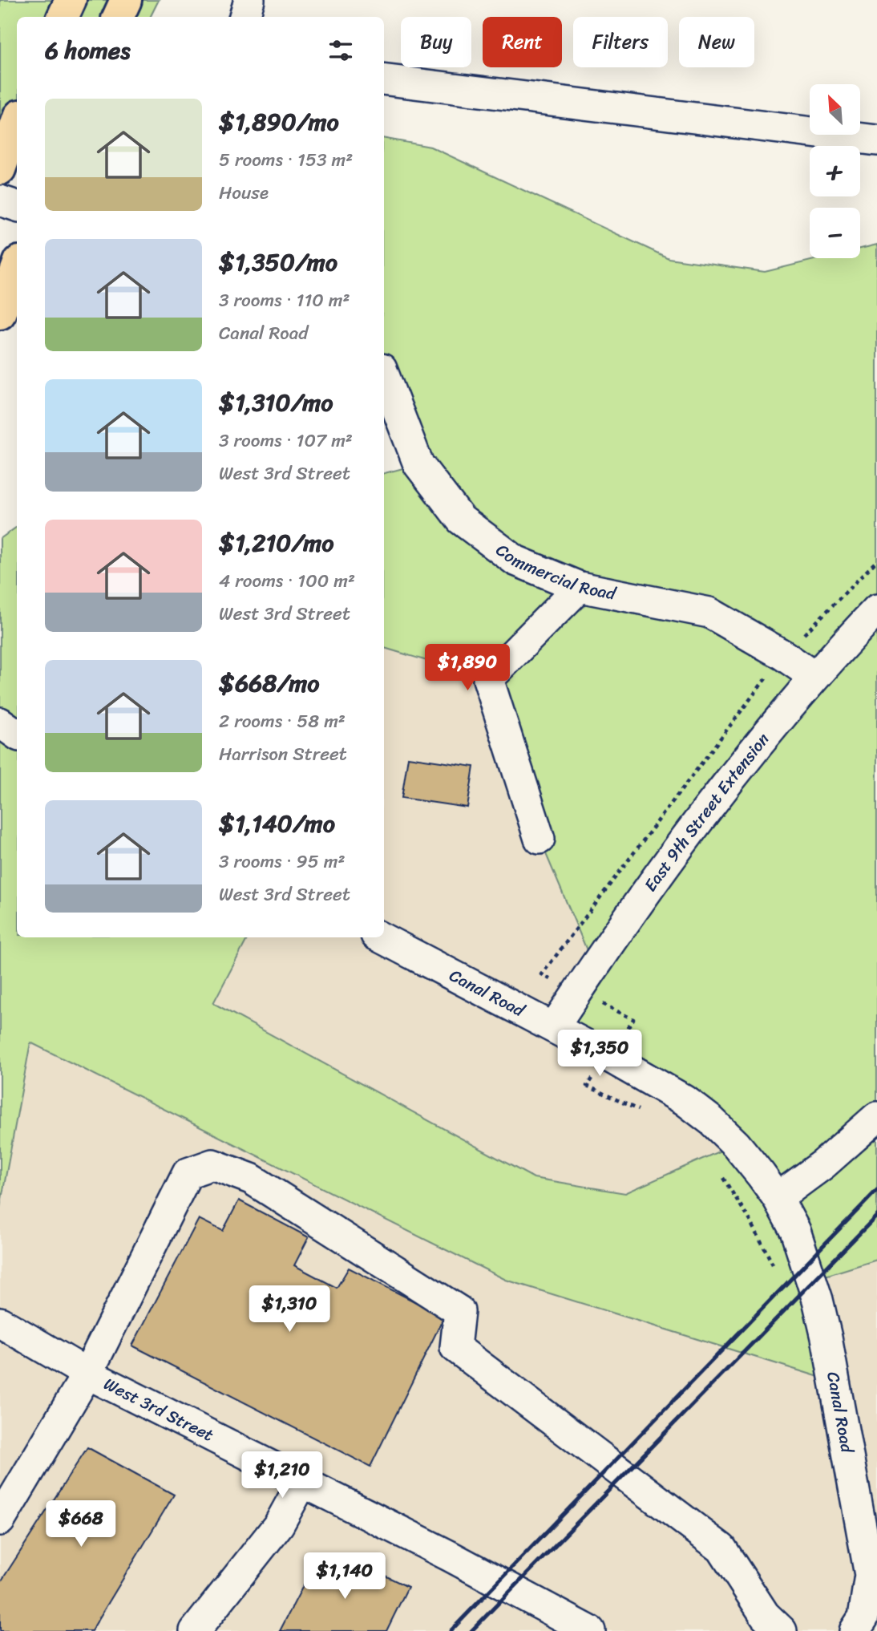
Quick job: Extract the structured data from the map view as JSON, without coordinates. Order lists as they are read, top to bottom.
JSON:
{
  "streets": {
    "street": [
      "Commercial Road",
      "East 9th Street Extension",
      "Canal Road",
      "West 3rd Street"
    ]
  },
  "crossings": [
    ["Commercial Road", "East 9th Street Extension"],
    ["East 9th Street Extension", "Canal Road"]
  ],
  "north": "top left",
  "page": {
    "chip": [
      "Buy",
      "Rent",
      "Filters",
      "New"
    ],
    "heading": "6 homes",
    "map_buttons": ["+", "−"],
    "list": [
      {
        "name": "$1,890/mo",
        "note": "5 rooms · 153 m² · House"
      },
      {
        "name": "$1,350/mo",
        "note": "3 rooms · 110 m² · Canal Road"
      },
      {
        "name": "$1,310/mo",
        "note": "3 rooms · 107 m² · West 3rd Street"
      },
      {
        "name": "$1,210/mo",
        "note": "4 rooms · 100 m² · West 3rd Street"
      },
      {
        "name": "$668/mo",
        "note": "2 rooms · 58 m² · Harrison Street"
      },
      {
        "name": "$1,140/mo",
        "note": "3 rooms · 95 m² · West 3rd Street"
      }
    ],
    "price": [
      "$1,890",
      "$1,350",
      "$1,310",
      "$1,210",
      "$668",
      "$1,140"
    ]
  }
}
